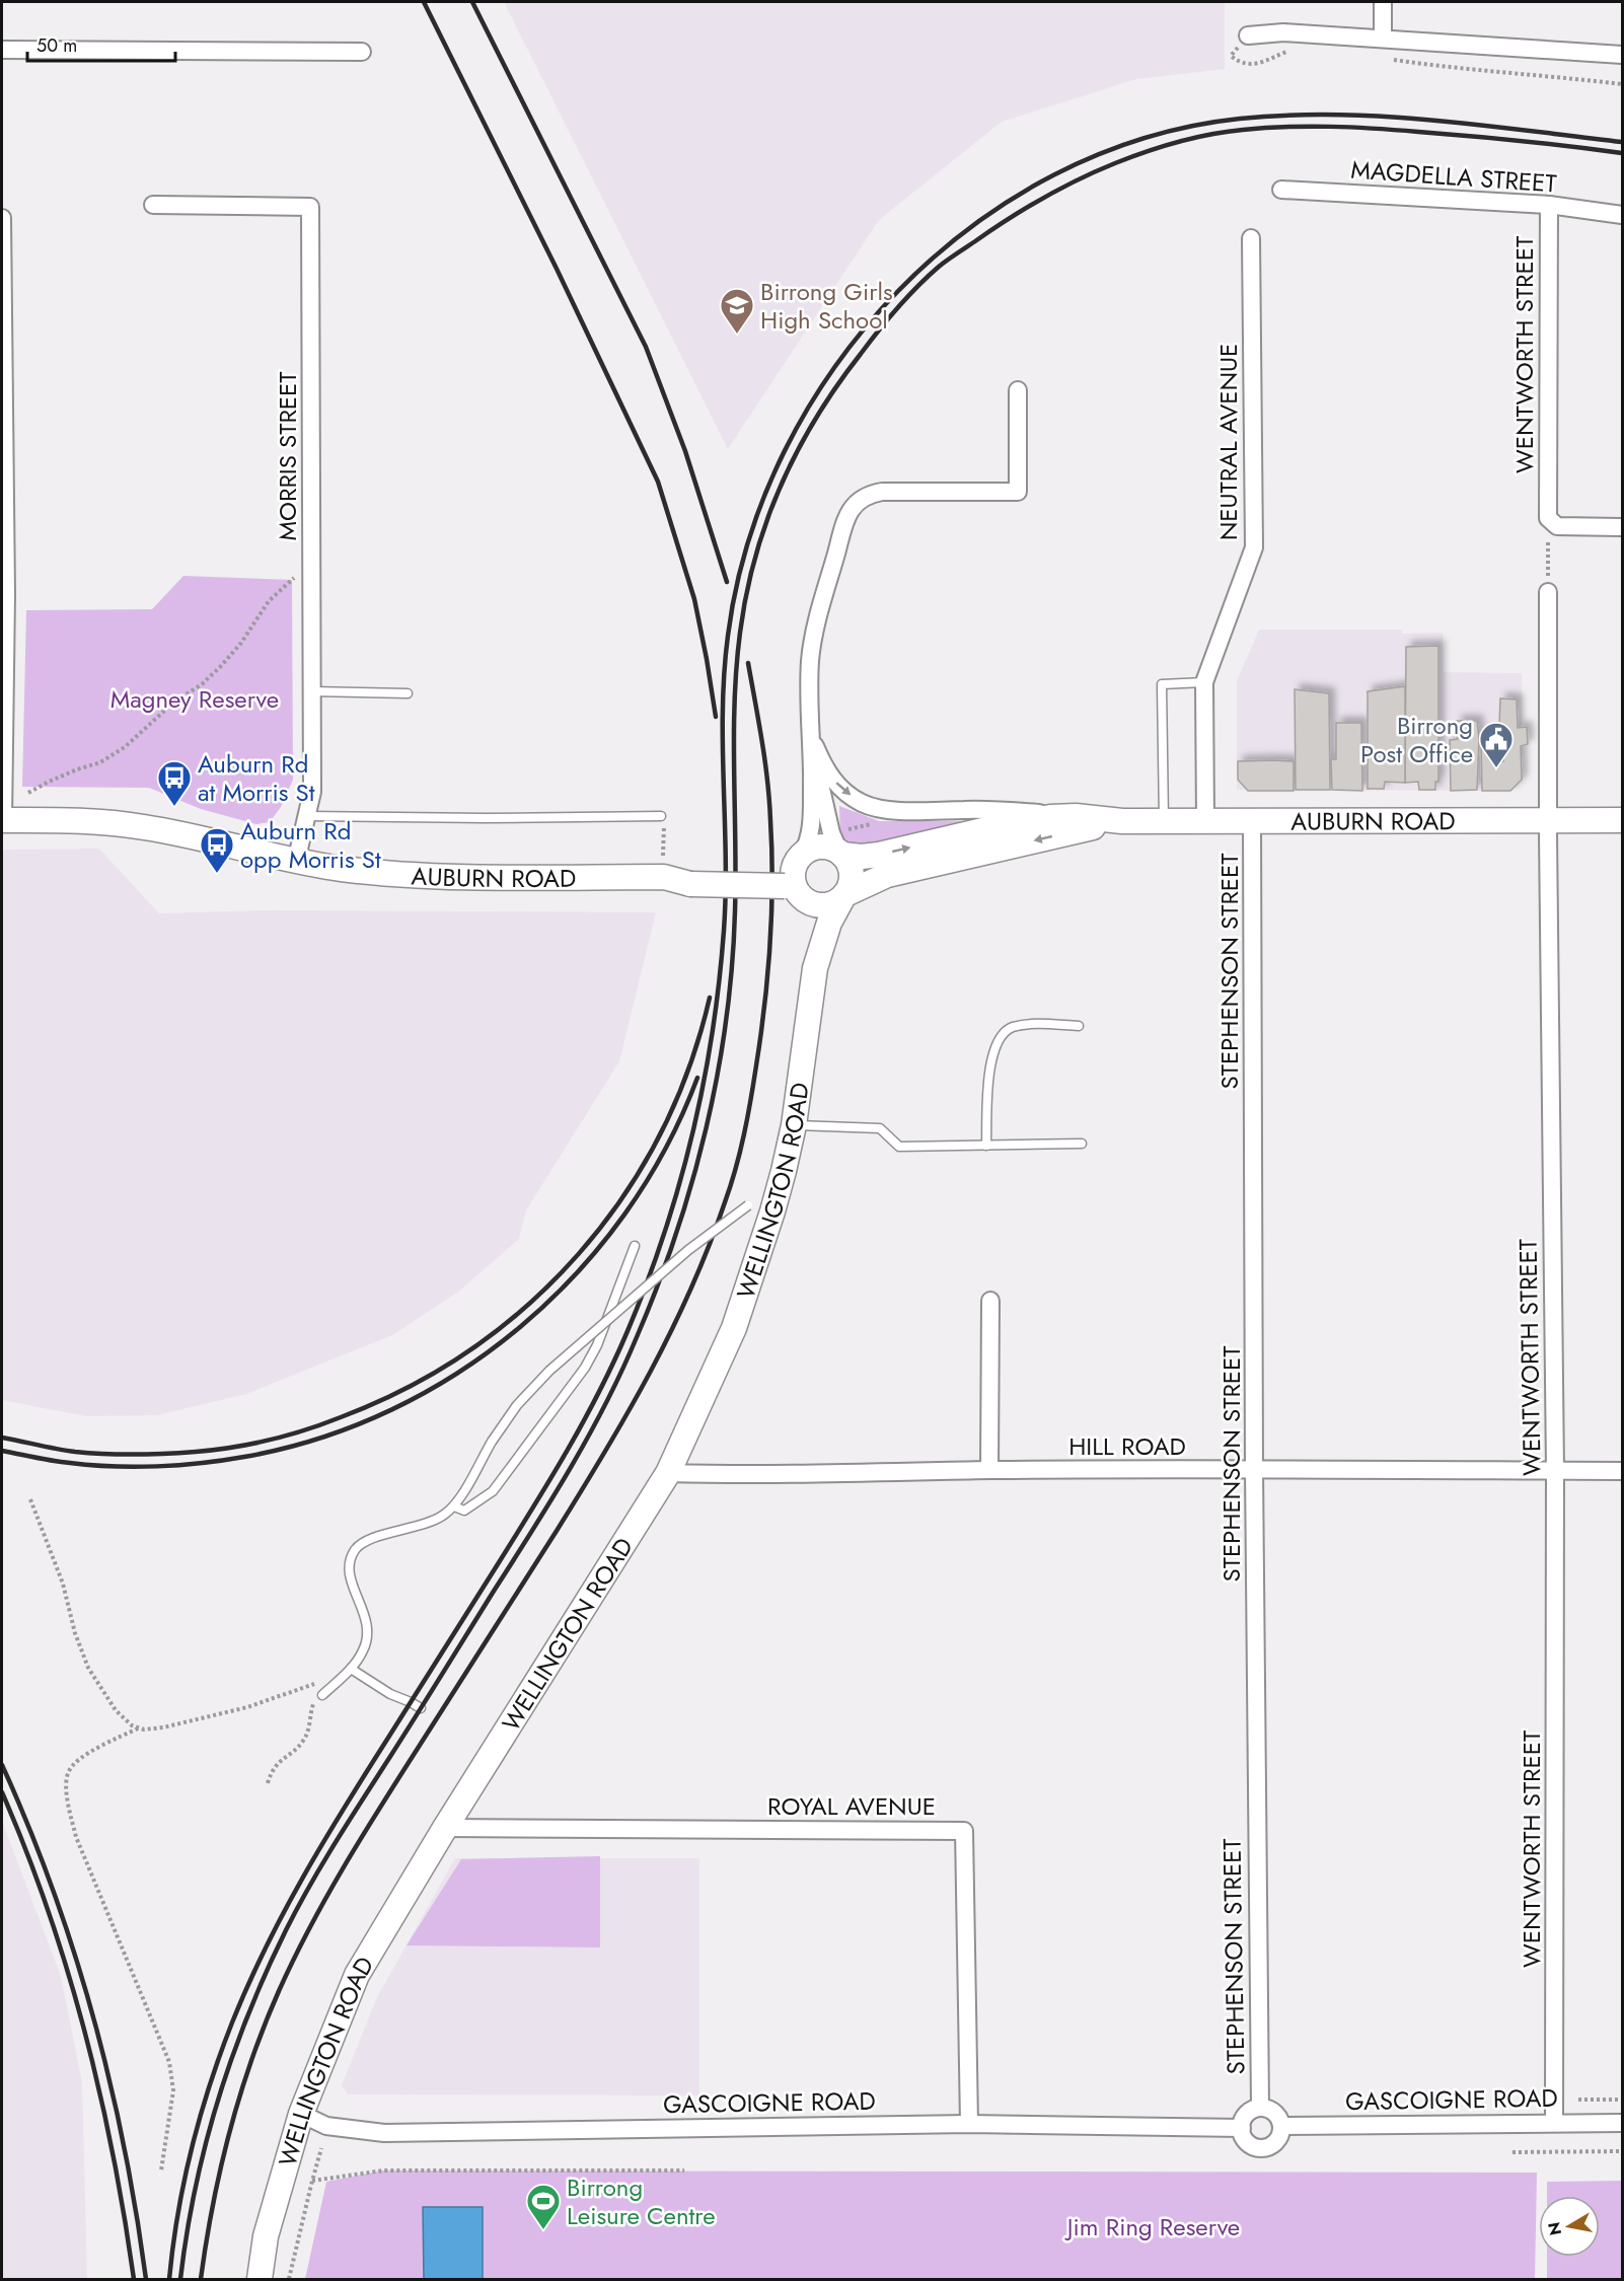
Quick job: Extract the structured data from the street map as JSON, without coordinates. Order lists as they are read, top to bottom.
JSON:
{
  "streets": {
    "main road": ["AUBURN ROAD", "WELLINGTON ROAD"],
    "street": [
      "MAGDELLA STREET",
      "WENTWORTH STREET",
      "NEUTRAL AVENUE",
      "MORRIS STREET",
      "STEPHENSON STREET",
      "HILL ROAD",
      "ROYAL AVENUE",
      "GASCOIGNE ROAD"
    ]
  },
  "crossings": [
    ["MAGDELLA STREET", "WENTWORTH STREET"],
    ["WENTWORTH STREET", "AUBURN ROAD"],
    ["WENTWORTH STREET", "HILL ROAD"],
    ["WENTWORTH STREET", "GASCOIGNE ROAD"],
    ["NEUTRAL AVENUE", "AUBURN ROAD"],
    ["MORRIS STREET", "AUBURN ROAD"],
    ["AUBURN ROAD", "STEPHENSON STREET"],
    ["AUBURN ROAD", "WELLINGTON ROAD"],
    ["STEPHENSON STREET", "HILL ROAD"],
    ["STEPHENSON STREET", "GASCOIGNE ROAD"],
    ["WELLINGTON ROAD", "HILL ROAD"],
    ["WELLINGTON ROAD", "ROYAL AVENUE"],
    ["WELLINGTON ROAD", "GASCOIGNE ROAD"],
    ["ROYAL AVENUE", "GASCOIGNE ROAD"]
  ],
  "parks": ["Magney Reserve", "Jim Ring Reserve"],
  "places": {
    "school or university": ["Birrong Girls High School"],
    "public building": ["Birrong Post Office"],
    "bus stop": ["Auburn Rd at Morris St", "Auburn Rd opp Morris St"],
    "sports": ["Birrong Leisure Centre"]
  },
  "scale_bar": "50 m",
  "north": "left"
}
